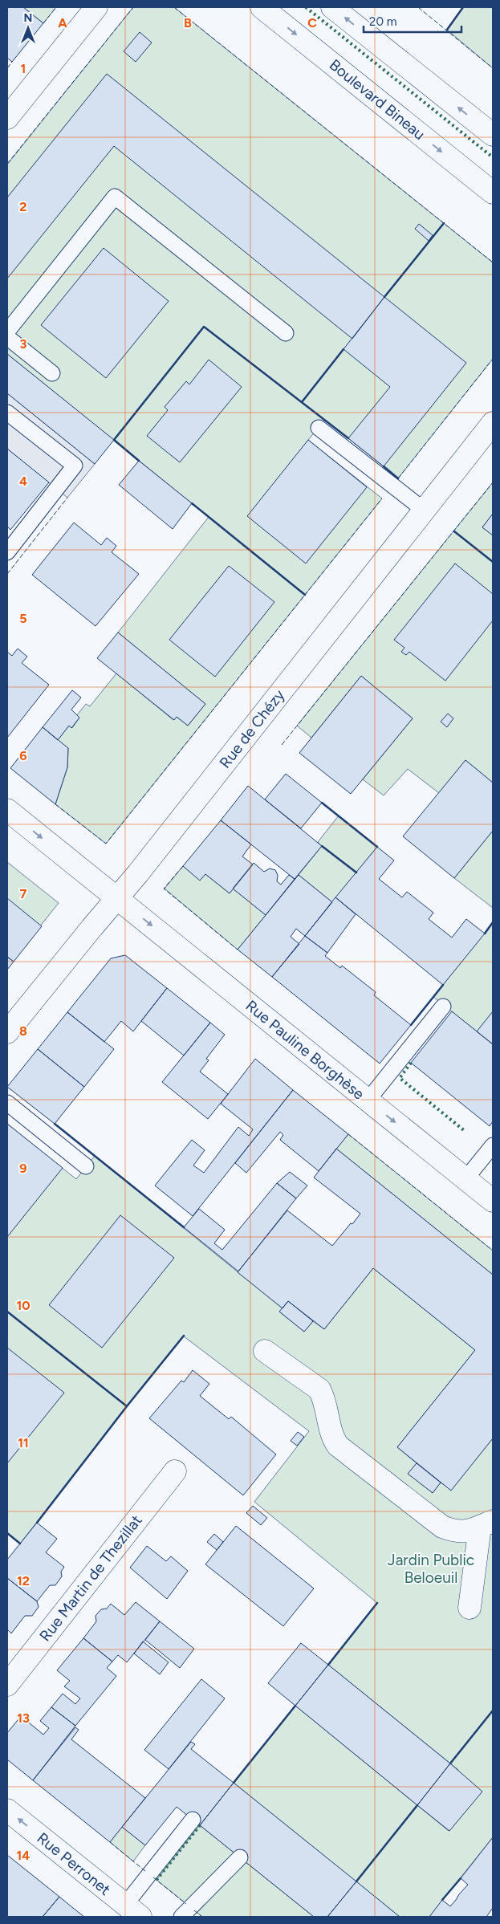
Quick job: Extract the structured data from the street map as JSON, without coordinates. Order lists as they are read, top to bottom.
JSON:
{
  "streets": {
    "street": [
      "Boulevard Bineau",
      "Rue de Chézy",
      "Rue Pauline Borghèse",
      "Rue Martin de Thezillat",
      "Rue Perronet"
    ]
  },
  "crossings": [
    ["Rue de Chézy", "Rue Pauline Borghèse"]
  ],
  "one_way": ["Rue Pauline Borghèse", "Rue Perronet"],
  "parks": ["Jardin Public Beloeuil"],
  "scale_bar": "20 m",
  "north": "top",
  "grid": {
    "columns": ["A", "B", "C"],
    "rows": [
      "1",
      "2",
      "3",
      "4",
      "5",
      "6",
      "7",
      "8",
      "9",
      "10",
      "11",
      "12",
      "13",
      "14"
    ]
  }
}
